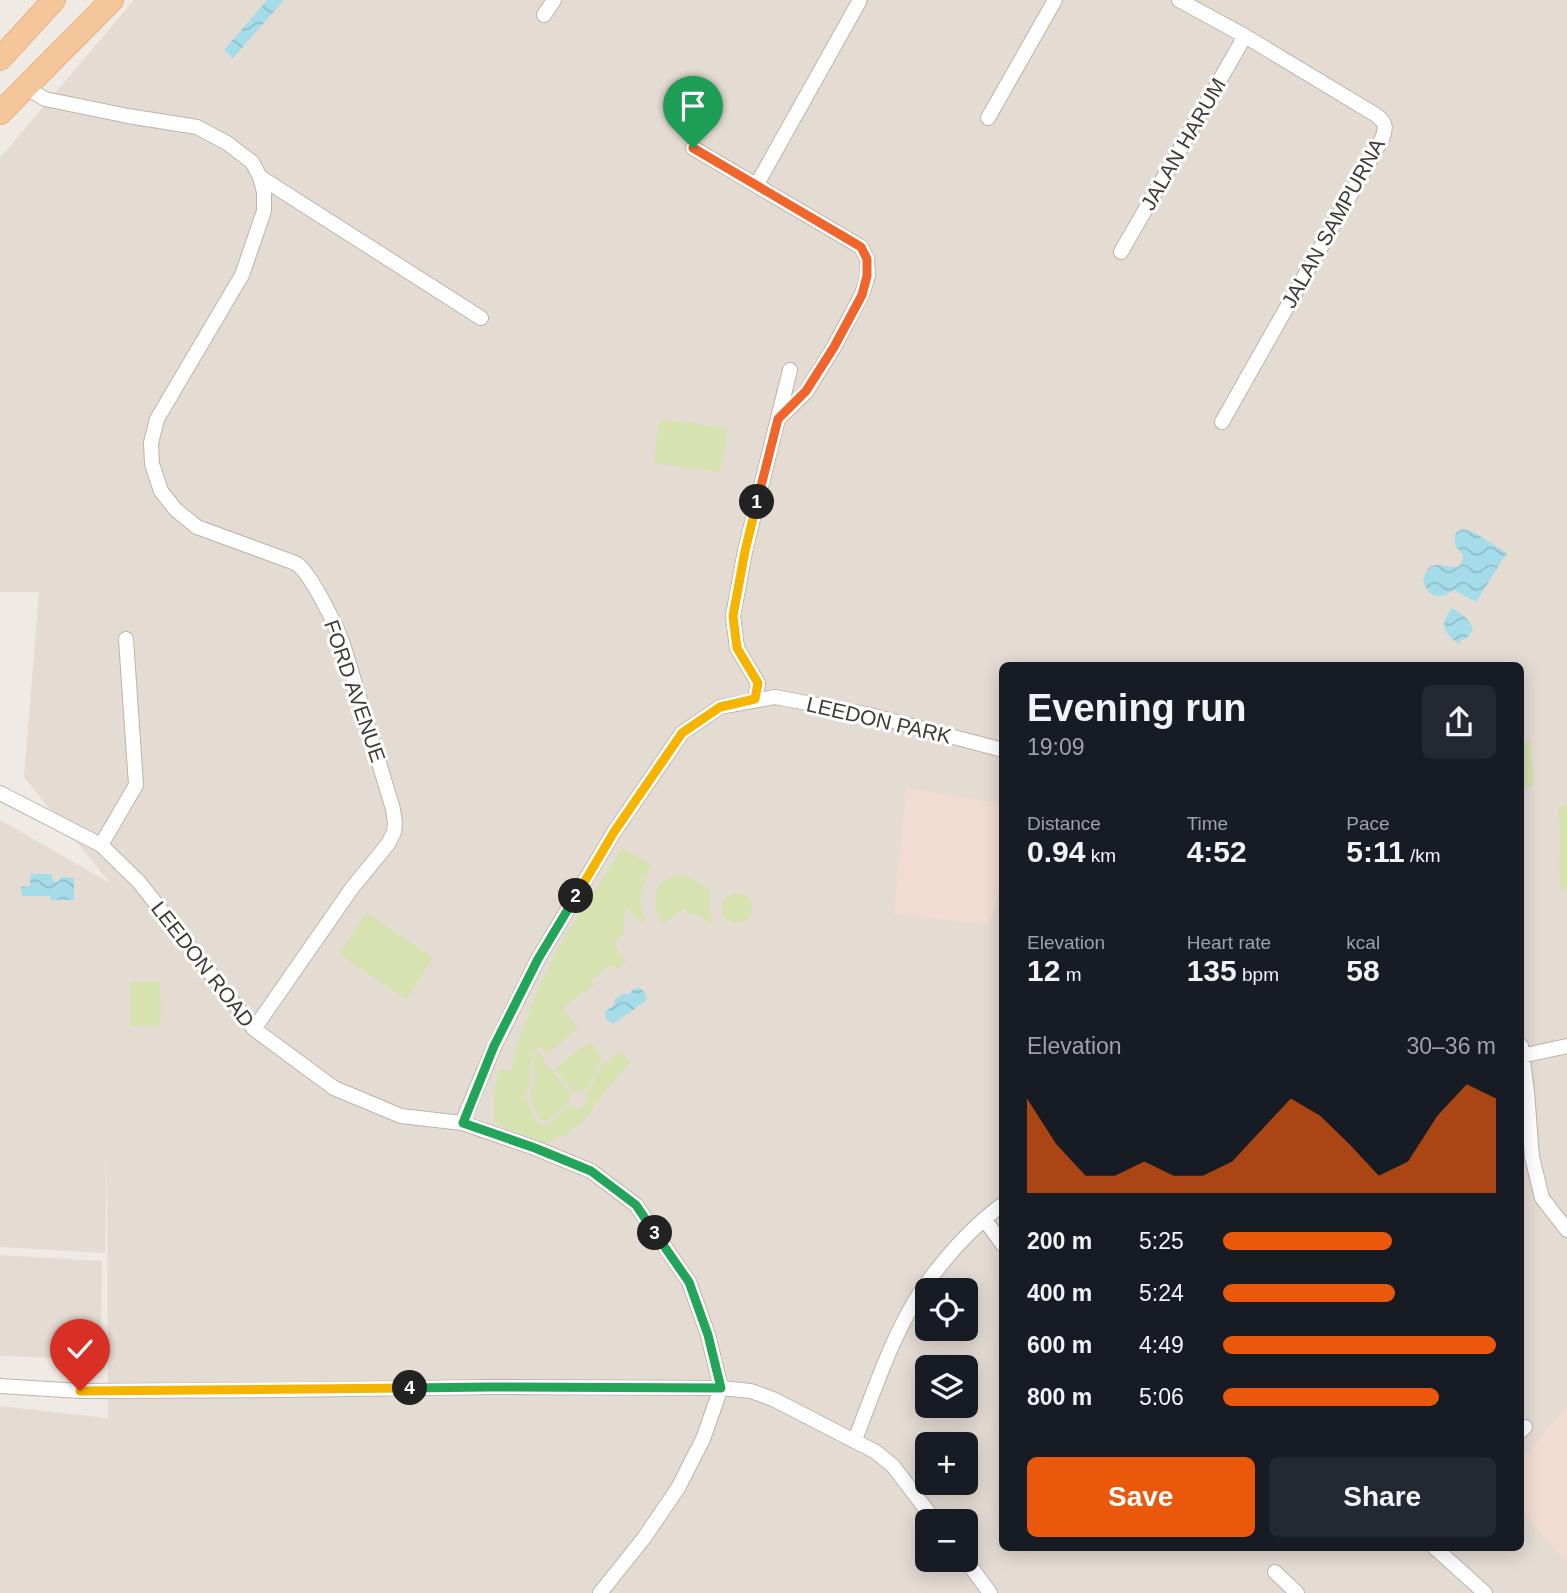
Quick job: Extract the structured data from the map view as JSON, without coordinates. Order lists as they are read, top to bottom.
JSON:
{
  "streets": {
    "street": [
      "JALAN HARUM",
      "JALAN SAMPURNA",
      "FORD AVENUE",
      "LEEDON PARK",
      "LEEDON ROAD"
    ]
  },
  "crossings": [
    ["JALAN HARUM", "JALAN SAMPURNA"],
    ["FORD AVENUE", "LEEDON ROAD"],
    ["LEEDON PARK", "LEEDON ROAD"]
  ],
  "page": {
    "pins": [
      "1",
      "2",
      "3",
      "4"
    ],
    "heading": ["Evening run", "19:09"],
    "stats": [
      ["Distance", "0.94 km"],
      ["Time", "4:52"],
      ["Pace", "5:11 /km"],
      ["Elevation", "12 m"],
      ["Heart rate", "135 bpm"],
      ["kcal", "58"]
    ],
    "chart": ["Elevation", "30–36 m"],
    "list": [
      {
        "name": "200 m",
        "note": "5:25"
      },
      {
        "name": "400 m",
        "note": "5:24"
      },
      {
        "name": "600 m",
        "note": "4:49"
      },
      {
        "name": "800 m",
        "note": "5:06"
      }
    ],
    "map_buttons": ["+", "−"],
    "buttons": ["Save", "Share"]
  }
}
